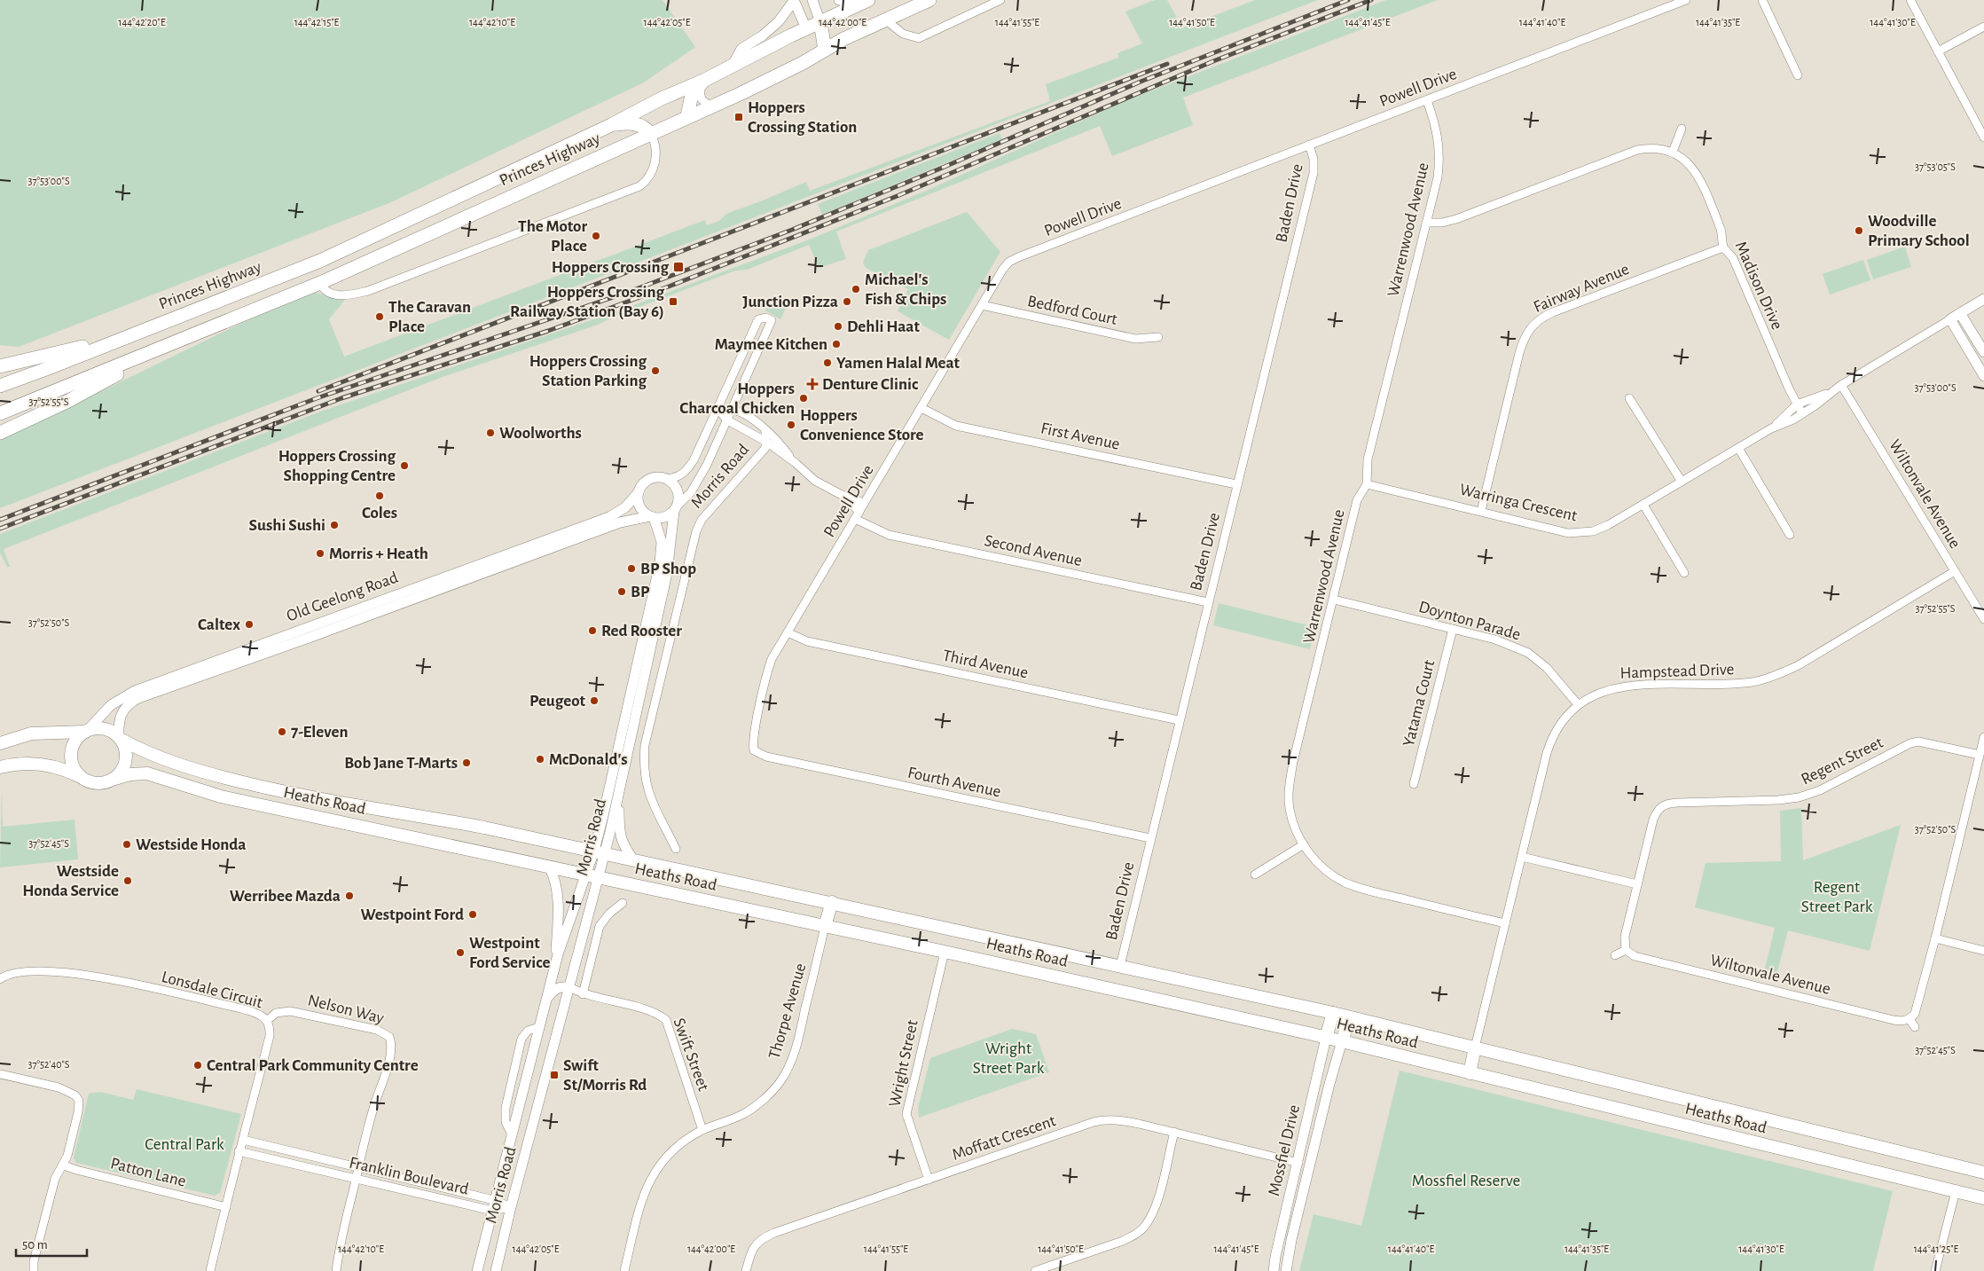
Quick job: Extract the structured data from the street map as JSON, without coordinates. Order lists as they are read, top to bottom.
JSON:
{
  "streets": {
    "highway": ["Princes Highway"],
    "main road": ["Heaths Road"],
    "street": [
      "Powell Drive",
      "Baden Drive",
      "Warrenwood Avenue",
      "Madison Drive",
      "Fairway Avenue",
      "Bedford Court",
      "First Avenue",
      "Morris Road",
      "Wiltonvale Avenue",
      "Warringa Crescent",
      "Second Avenue",
      "Old Geelong Road",
      "Doynton Parade",
      "Third Avenue",
      "Hampstead Drive",
      "Yatama Court",
      "Regent Street",
      "Fourth Avenue",
      "Lonsdale Circuit",
      "Nelson Way",
      "Thorpe Avenue",
      "Swift Street",
      "Wright Street",
      "Moffatt Crescent",
      "Mossfiel Drive",
      "Patton Lane",
      "Franklin Boulevard"
    ]
  },
  "crossings": [
    ["Powell Drive", "Baden Drive"],
    ["Powell Drive", "Warrenwood Avenue"],
    ["Powell Drive", "Bedford Court"],
    ["Powell Drive", "First Avenue"],
    ["Powell Drive", "Second Avenue"],
    ["Powell Drive", "Third Avenue"],
    ["Powell Drive", "Fourth Avenue"],
    ["Baden Drive", "First Avenue"],
    ["Baden Drive", "Second Avenue"],
    ["Baden Drive", "Third Avenue"],
    ["Baden Drive", "Fourth Avenue"],
    ["Baden Drive", "Heaths Road"],
    ["Warrenwood Avenue", "Madison Drive"],
    ["Warrenwood Avenue", "Warringa Crescent"],
    ["Warrenwood Avenue", "Doynton Parade"],
    ["Warrenwood Avenue", "Hampstead Drive"],
    ["Madison Drive", "Fairway Avenue"],
    ["Madison Drive", "Warringa Crescent"],
    ["Fairway Avenue", "Warringa Crescent"],
    ["Morris Road", "Old Geelong Road"],
    ["Morris Road", "Heaths Road"],
    ["Morris Road", "Swift Street"],
    ["Morris Road", "Franklin Boulevard"],
    ["Wiltonvale Avenue", "Warringa Crescent"],
    ["Wiltonvale Avenue", "Hampstead Drive"],
    ["Old Geelong Road", "Heaths Road"],
    ["Doynton Parade", "Hampstead Drive"],
    ["Doynton Parade", "Yatama Court"],
    ["Hampstead Drive", "Heaths Road"],
    ["Heaths Road", "Thorpe Avenue"],
    ["Heaths Road", "Wright Street"],
    ["Heaths Road", "Mossfiel Drive"],
    ["Lonsdale Circuit", "Nelson Way"],
    ["Lonsdale Circuit", "Patton Lane"],
    ["Lonsdale Circuit", "Franklin Boulevard"],
    ["Nelson Way", "Franklin Boulevard"],
    ["Thorpe Avenue", "Swift Street"],
    ["Wright Street", "Moffatt Crescent"],
    ["Moffatt Crescent", "Mossfiel Drive"]
  ],
  "parks": [
    "Regent Street Park",
    "Wright Street Park",
    "Central Park",
    "Mossfiel Reserve"
  ],
  "places": {
    "transit": [
      "Hoppers Crossing Station",
      "Hoppers Crossing",
      "Hoppers Crossing Railway Station (Bay 6)",
      "Swift St/Morris Rd"
    ],
    "other": [
      "Woodville Primary School",
      "The Motor Place",
      "Michael's Fish & Chips",
      "Junction Pizza",
      "The Caravan Place",
      "Dehli Haat",
      "Maymee Kitchen",
      "Yamen Halal Meat",
      "Hoppers Crossing Station Parking",
      "Hoppers Charcoal Chicken",
      "Hoppers Convenience Store",
      "Woolworths",
      "Hoppers Crossing Shopping Centre",
      "Coles",
      "Sushi Sushi",
      "Morris + Heath",
      "BP Shop",
      "BP",
      "Caltex",
      "Red Rooster",
      "Peugeot",
      "7-Eleven",
      "McDonald's",
      "Bob Jane T-Marts",
      "Westside Honda",
      "Westside Honda Service",
      "Werribee Mazda",
      "Westpoint Ford",
      "Westpoint Ford Service",
      "Central Park Community Centre"
    ],
    "health": ["Denture Clinic"]
  },
  "scale_bar": "50 m",
  "coordinates": [
    "144°42'20\"E",
    "144°42'15\"E",
    "144°42'10\"E",
    "144°42'05\"E",
    "144°42'00\"E",
    "144°41'55\"E",
    "144°41'50\"E",
    "144°41'45\"E",
    "144°41'40\"E",
    "144°41'35\"E",
    "144°41'30\"E",
    "37°53'05\"S",
    "37°53'00\"S",
    "37°52'55\"S",
    "37°52'50\"S",
    "37°52'45\"S",
    "37°52'40\"S",
    "144°41'25\"E"
  ]
}
